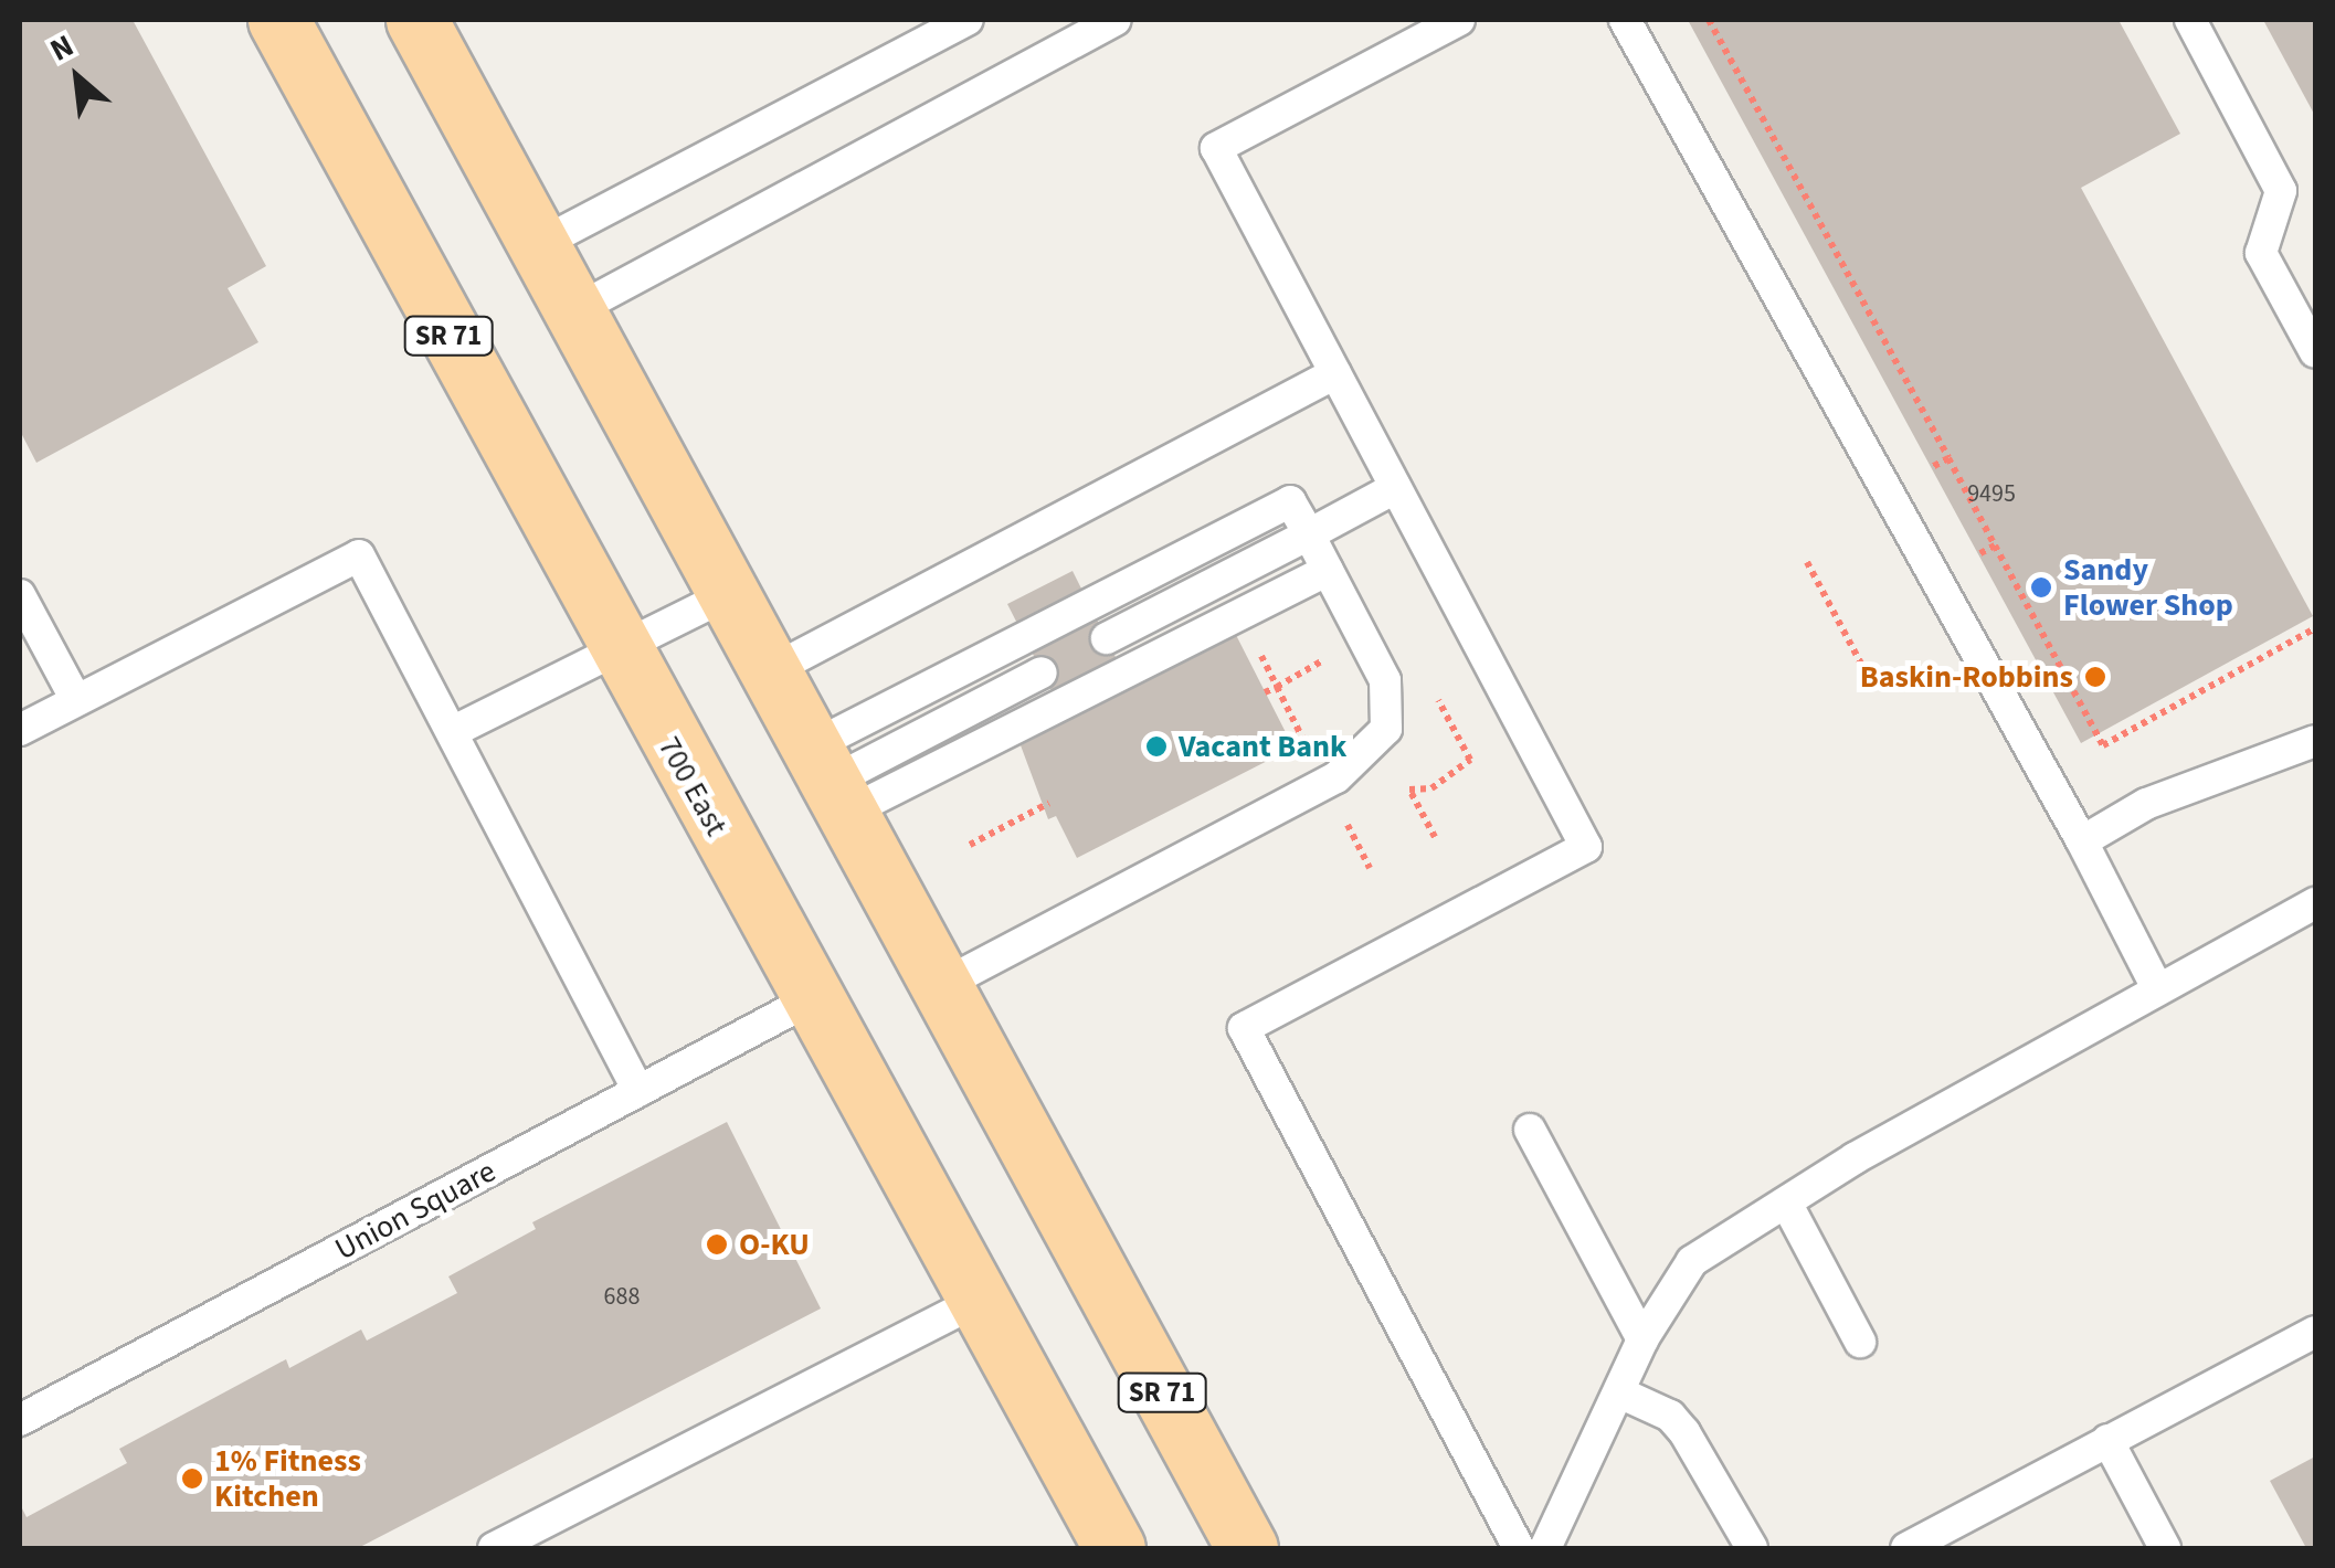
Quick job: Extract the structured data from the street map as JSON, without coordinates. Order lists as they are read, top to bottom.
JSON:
{
  "streets": {
    "main road": ["SR 71", "700 East"],
    "lane": ["Union Square"]
  },
  "crossings": [
    ["700 East", "Union Square"]
  ],
  "places": [
    "Sandy Flower Shop",
    "Baskin-Robbins",
    "Vacant Bank",
    "O-KU",
    "1% Fitness Kitchen"
  ],
  "house_numbers": ["9495", "688"],
  "north": "top left"
}
